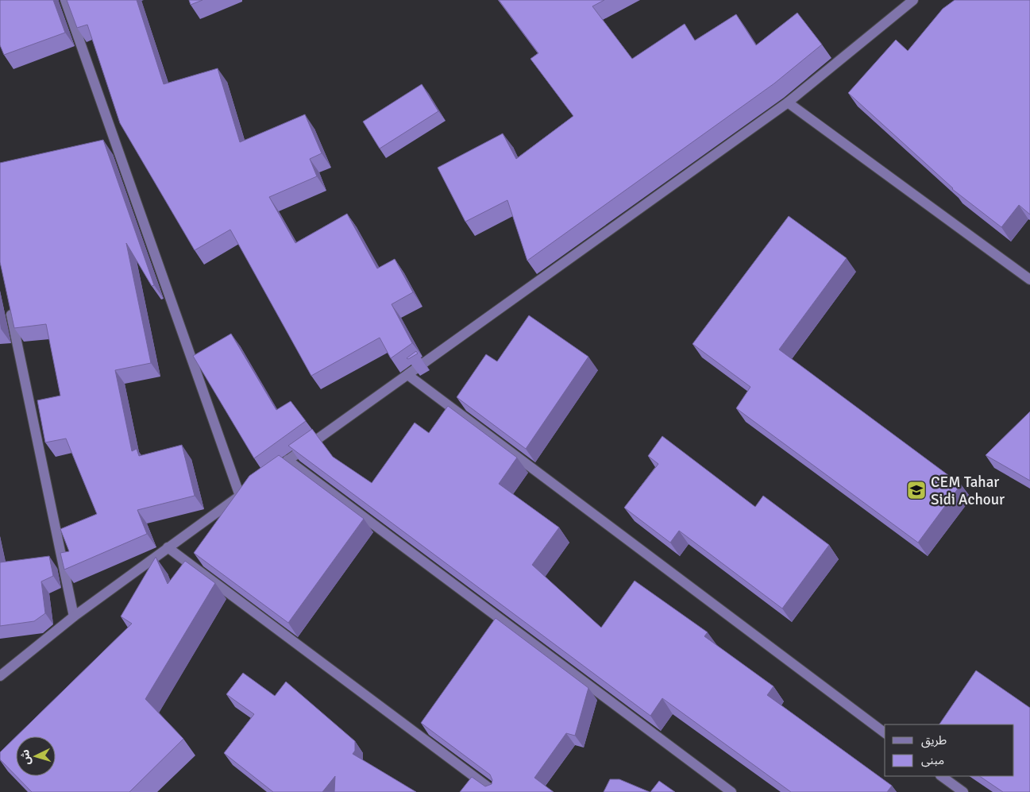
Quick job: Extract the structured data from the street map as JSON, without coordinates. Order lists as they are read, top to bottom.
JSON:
{
  "places": {
    "school or university": ["CEM Tahar Sidi Achour"]
  },
  "legend": ["طريق", "مبنى"],
  "north": "left"
}
